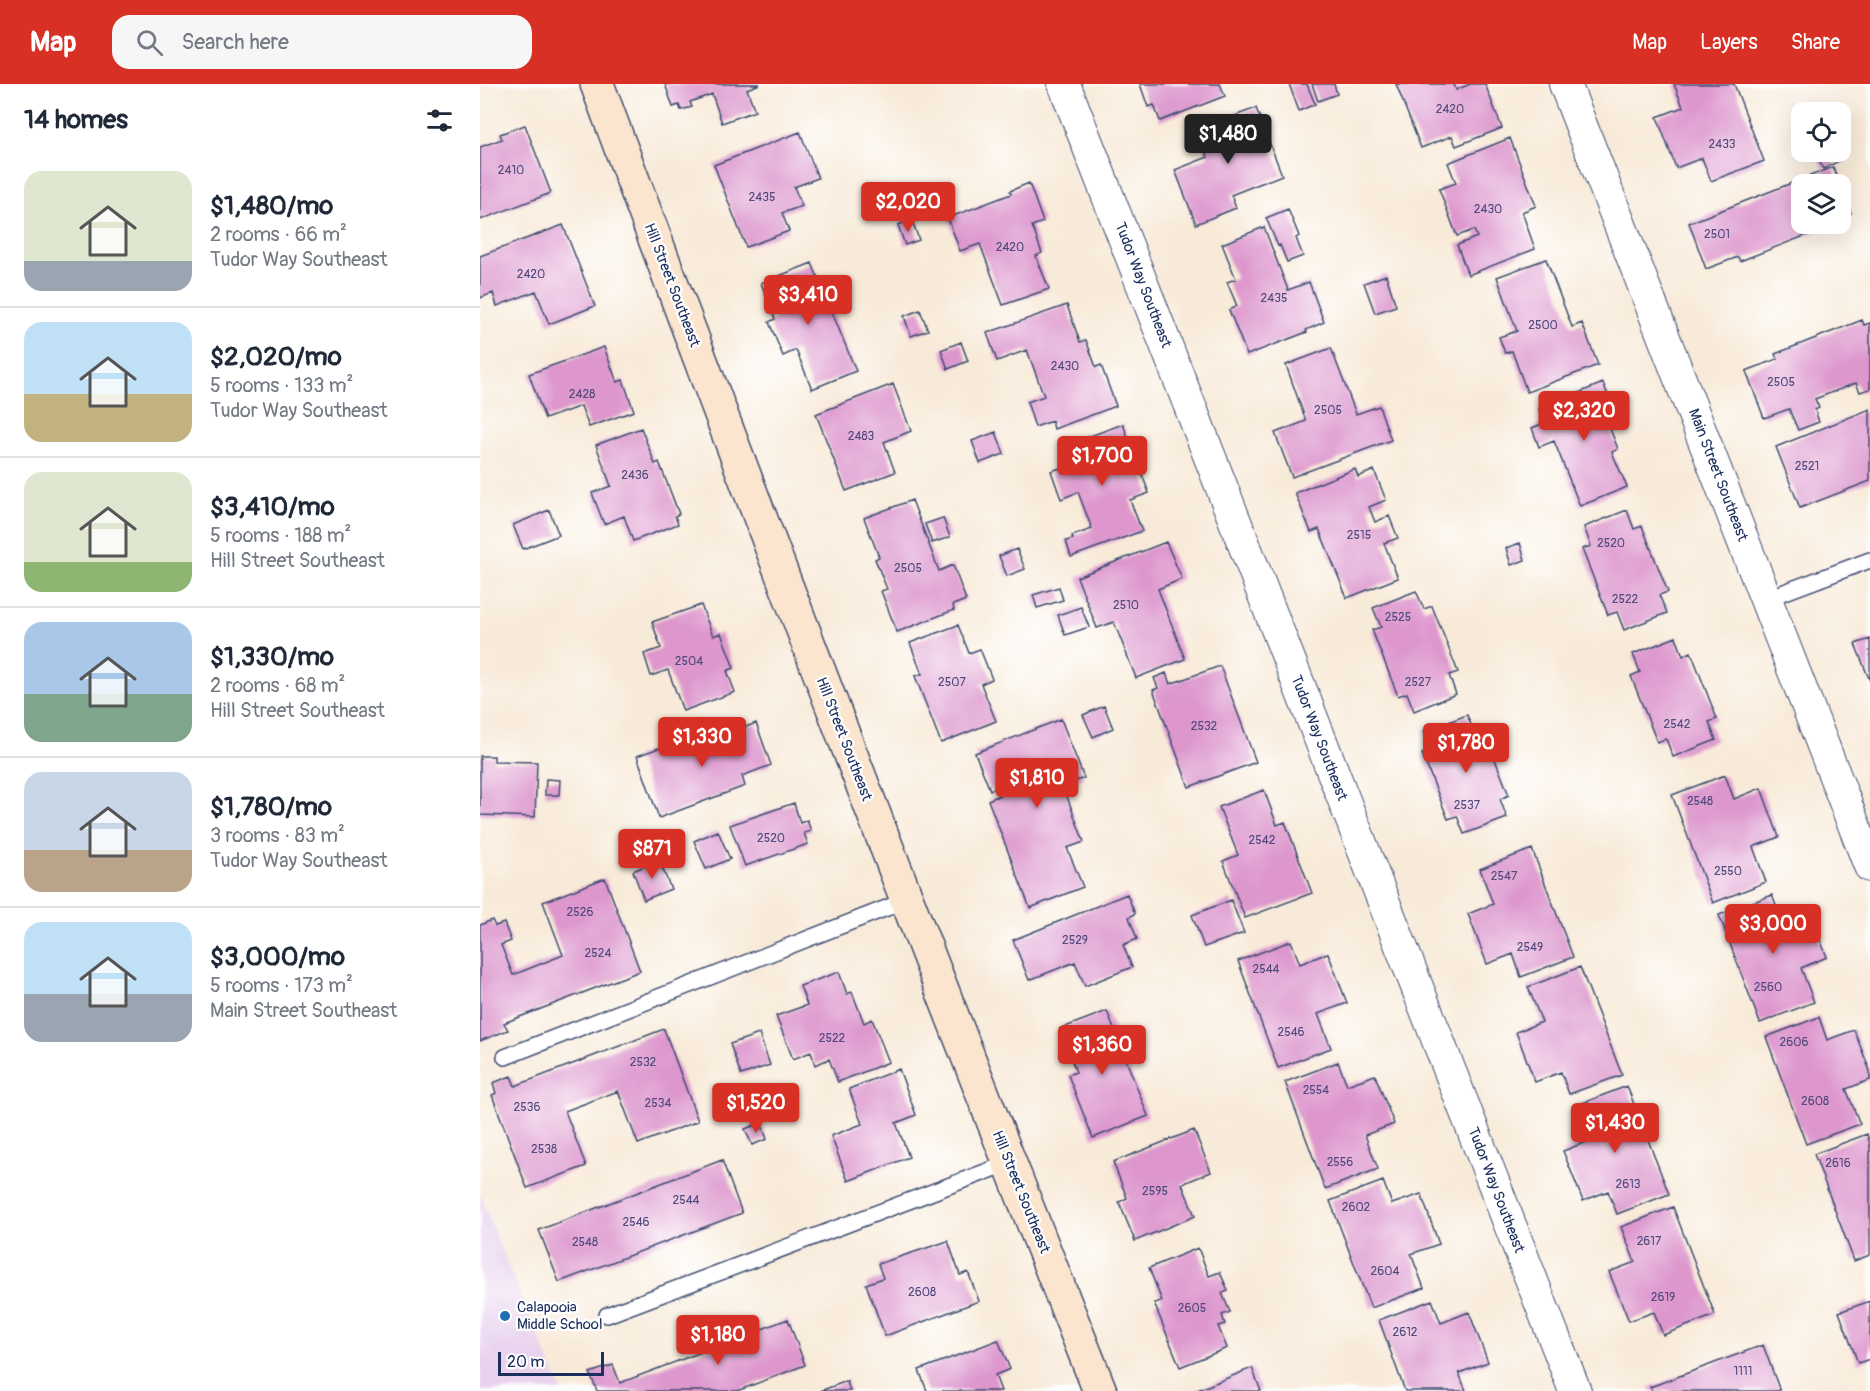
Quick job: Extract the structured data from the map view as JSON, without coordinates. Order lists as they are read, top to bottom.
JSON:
{
  "streets": {
    "street": ["Hill Street Southeast", "Tudor Way Southeast", "Main Street Southeast"]
  },
  "places": ["Calapooia Middle School"],
  "house_numbers": [
    "2420",
    "2433",
    "2410",
    "2435",
    "2430",
    "2501",
    "2420",
    "2420",
    "2435",
    "2500",
    "2430",
    "2505",
    "2428",
    "2505",
    "2483",
    "2521",
    "2436",
    "2515",
    "2520",
    "2505",
    "2522",
    "2510",
    "2525",
    "2504",
    "2507",
    "2527",
    "2542",
    "2532",
    "2548",
    "2537",
    "2520",
    "2542",
    "2550",
    "2547",
    "2526",
    "2529",
    "2549",
    "2524",
    "2544",
    "2560",
    "2546",
    "2522",
    "2606",
    "2532",
    "2554",
    "2608",
    "2534",
    "2536",
    "2538",
    "2556",
    "2616",
    "2613",
    "2595",
    "2544",
    "2602",
    "2546",
    "2617",
    "2548",
    "2604",
    "2608",
    "2619",
    "2605",
    "2612",
    "1111"
  ],
  "scale_bar": "20 m",
  "page": {
    "header": "Map",
    "search": "Search here",
    "nav": ["Map", "Layers", "Share"],
    "heading": "14 homes",
    "price": [
      "$1,480",
      "$2,020",
      "$3,410",
      "$2,320",
      "$1,700",
      "$1,330",
      "$1,780",
      "$1,810",
      "$871",
      "$3,000",
      "$1,360",
      "$1,520",
      "$1,430",
      "$1,180"
    ],
    "list": [
      {
        "name": "$1,480/mo",
        "note": "2 rooms · 66 m² · Tudor Way Southeast"
      },
      {
        "name": "$2,020/mo",
        "note": "5 rooms · 133 m² · Tudor Way Southeast"
      },
      {
        "name": "$3,410/mo",
        "note": "5 rooms · 188 m² · Hill Street Southeast"
      },
      {
        "name": "$1,330/mo",
        "note": "2 rooms · 68 m² · Hill Street Southeast"
      },
      {
        "name": "$1,780/mo",
        "note": "3 rooms · 83 m² · Tudor Way Southeast"
      },
      {
        "name": "$3,000/mo",
        "note": "5 rooms · 173 m² · Main Street Southeast"
      }
    ],
    "scale": "20 m"
  }
}
